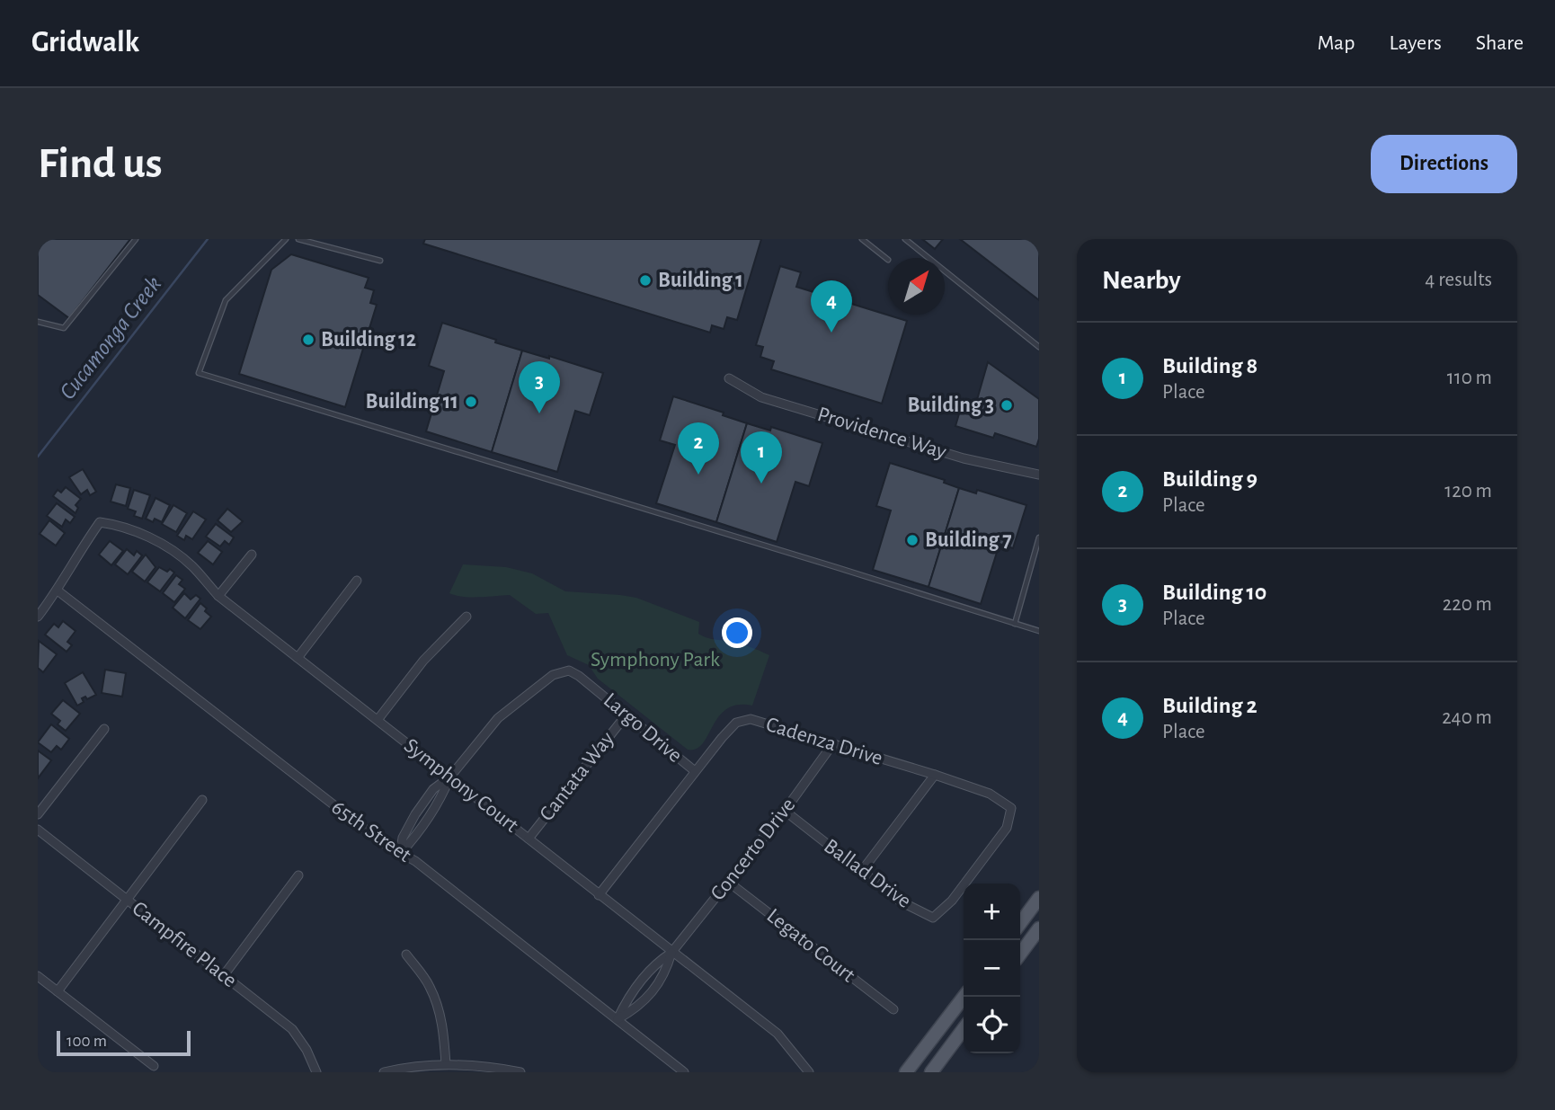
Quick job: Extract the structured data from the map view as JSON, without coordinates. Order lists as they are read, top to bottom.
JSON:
{
  "streets": {
    "street": [
      "Providence Way",
      "Largo Drive",
      "Cadenza Drive",
      "Cantata Way",
      "Symphony Court",
      "65th Street",
      "Concerto Drive",
      "Ballad Drive",
      "Campfire Place",
      "Legato Court"
    ]
  },
  "crossings": [
    ["Largo Drive", "Cadenza Drive"],
    ["Largo Drive", "Cantata Way"],
    ["Largo Drive", "Symphony Court"],
    ["Largo Drive", "65th Street"],
    ["Cadenza Drive", "Symphony Court"],
    ["Cadenza Drive", "Concerto Drive"],
    ["Cadenza Drive", "Ballad Drive"],
    ["Cantata Way", "Symphony Court"],
    ["Symphony Court", "65th Street"],
    ["Symphony Court", "Concerto Drive"],
    ["65th Street", "Concerto Drive"],
    ["Concerto Drive", "Ballad Drive"],
    ["Concerto Drive", "Legato Court"]
  ],
  "water": ["Cucamonga Creek"],
  "parks": ["Symphony Park"],
  "places": [
    "Building 1",
    "Building 12",
    "Building 11",
    "Building 3",
    "Building 7"
  ],
  "scale_bar": "100 m",
  "north": "top right",
  "page": {
    "header": "Gridwalk",
    "nav": ["Map", "Layers", "Share"],
    "buttons": "Directions",
    "title": "Find us",
    "heading": ["Nearby", "4 results"],
    "pins": [
      "4",
      "3",
      "2",
      "1"
    ],
    "list": [
      {
        "mark": "1",
        "name": "Building 8",
        "note": "Place",
        "value": "110 m"
      },
      {
        "mark": "2",
        "name": "Building 9",
        "note": "Place",
        "value": "120 m"
      },
      {
        "mark": "3",
        "name": "Building 10",
        "note": "Place",
        "value": "220 m"
      },
      {
        "mark": "4",
        "name": "Building 2",
        "note": "Place",
        "value": "240 m"
      }
    ],
    "map_buttons": ["+", "−"],
    "scale": "100 m"
  }
}
